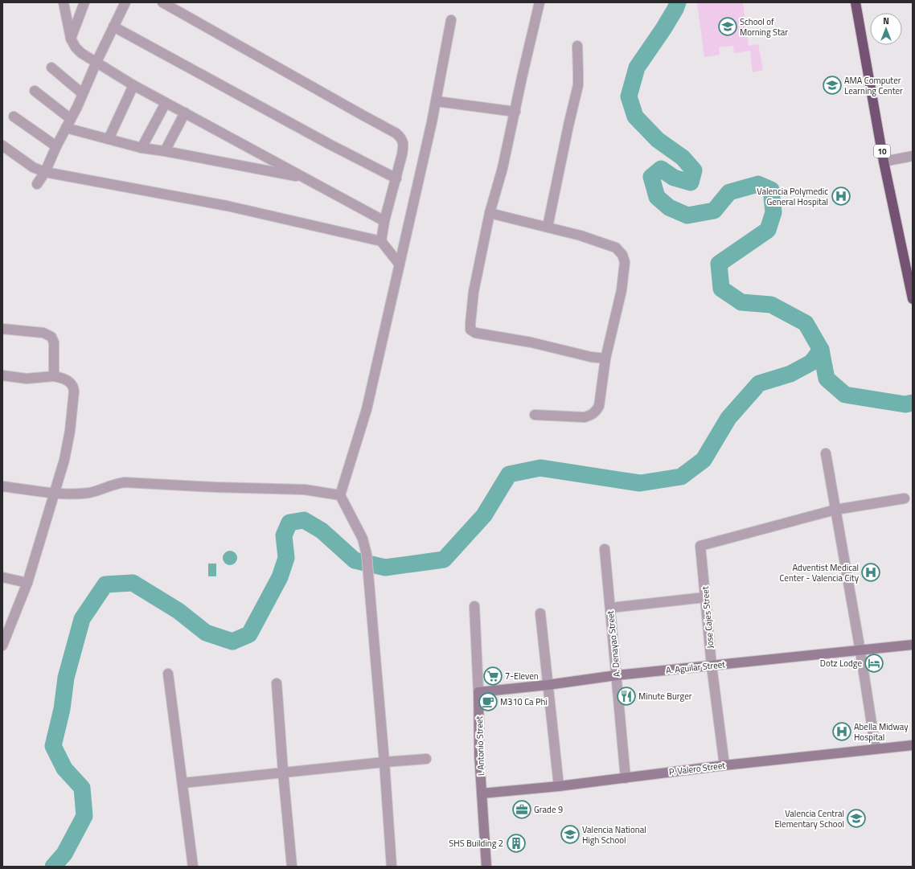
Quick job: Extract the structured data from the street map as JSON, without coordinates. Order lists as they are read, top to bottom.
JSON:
{
  "streets": {
    "highway": ["10"],
    "street": [
      "Jose Cajes Street",
      "A. Denayao Street",
      "A. Aguilar Street",
      "I. Antonio Street",
      "P. Valero Street"
    ]
  },
  "crossings": [
    ["Jose Cajes Street", "A. Aguilar Street"],
    ["Jose Cajes Street", "P. Valero Street"],
    ["A. Denayao Street", "A. Aguilar Street"],
    ["A. Denayao Street", "P. Valero Street"],
    ["A. Aguilar Street", "I. Antonio Street"],
    ["I. Antonio Street", "P. Valero Street"]
  ],
  "places": {
    "school or university": [
      "School of Morning Star",
      "AMA Computer Learning Center",
      "Valencia Central Elementary School",
      "Valencia National High School"
    ],
    "hospital": ["Valencia Polymedic General Hospital", "Adventist Medical Center - Valencia City", "Abella Midway Hospital"],
    "hotel": ["Dotz Lodge"],
    "supermarket": ["7-Eleven"],
    "restaurant": ["Minute Burger"],
    "cafe": ["M310 Ca Phi"],
    "office": ["Grade 9"],
    "building": ["SHS Building 2"]
  },
  "north": "top"
}
